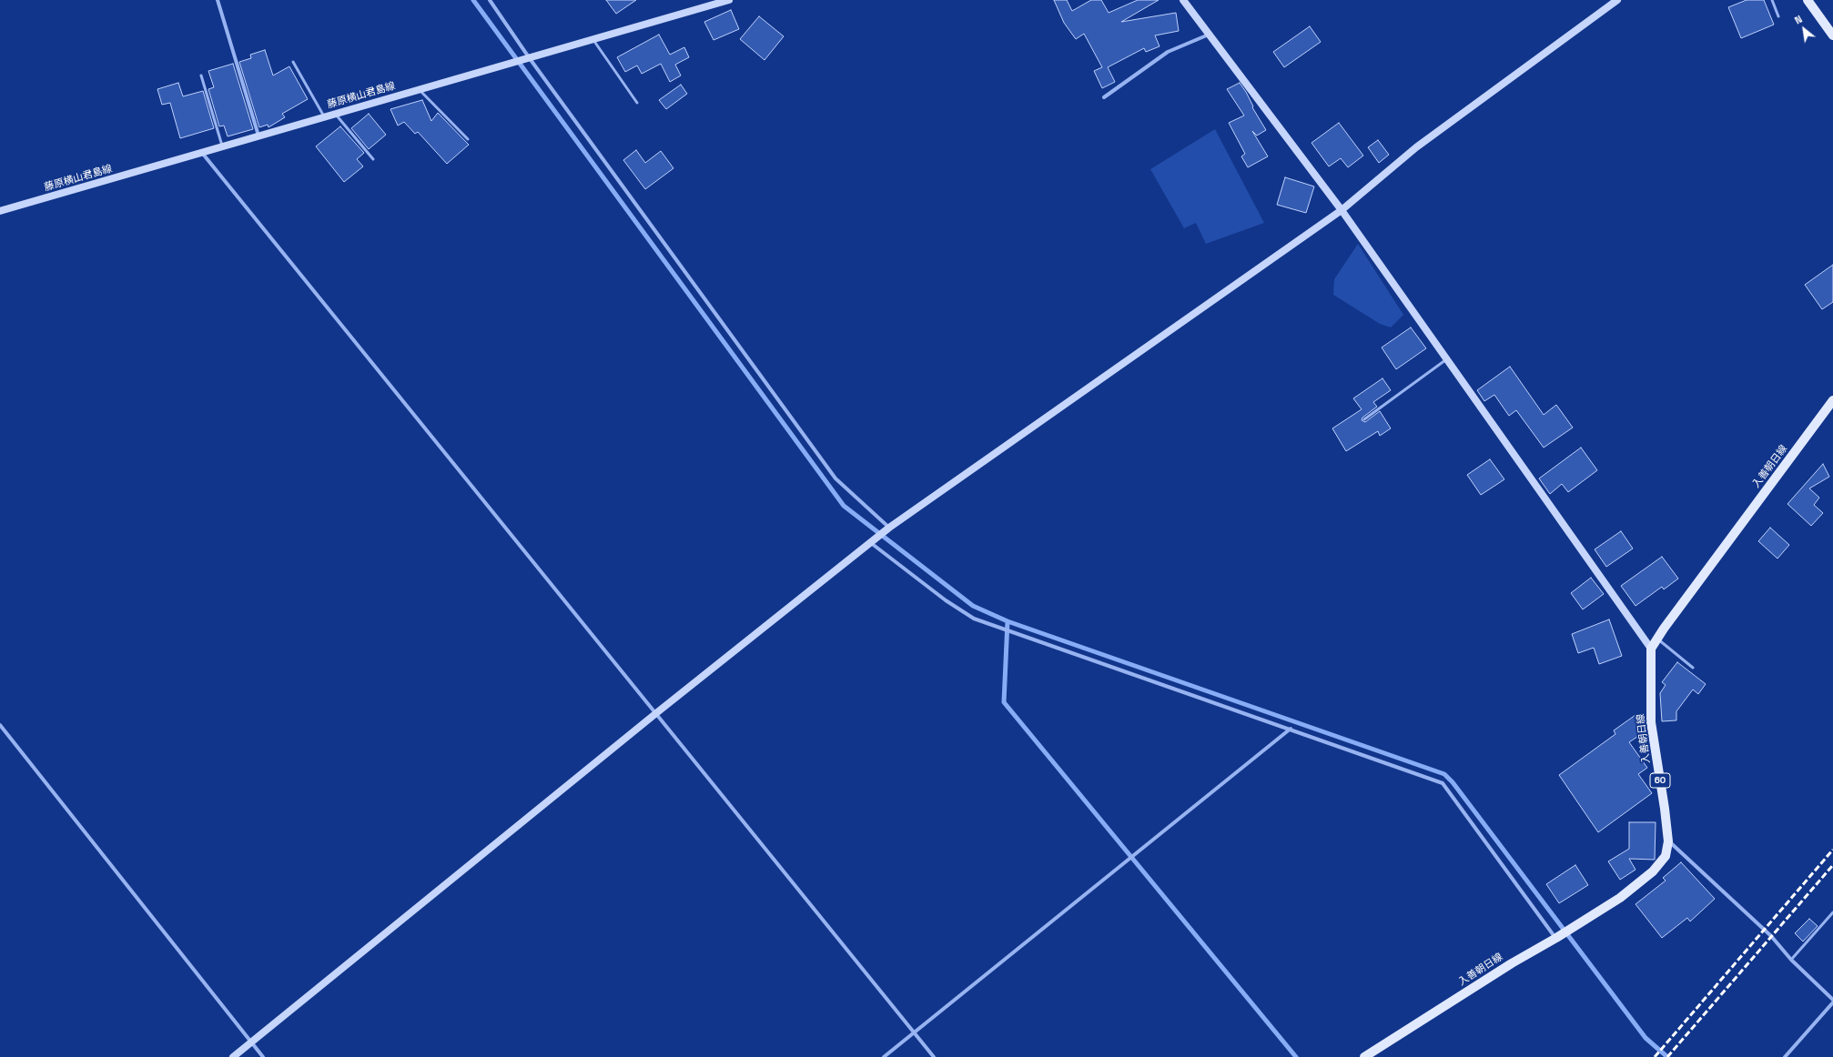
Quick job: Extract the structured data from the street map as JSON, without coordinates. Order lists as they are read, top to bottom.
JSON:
{
  "streets": {
    "main road": ["入善朝日線", "60"],
    "street": ["藤原横山君島線"]
  },
  "north": "top left"
}
